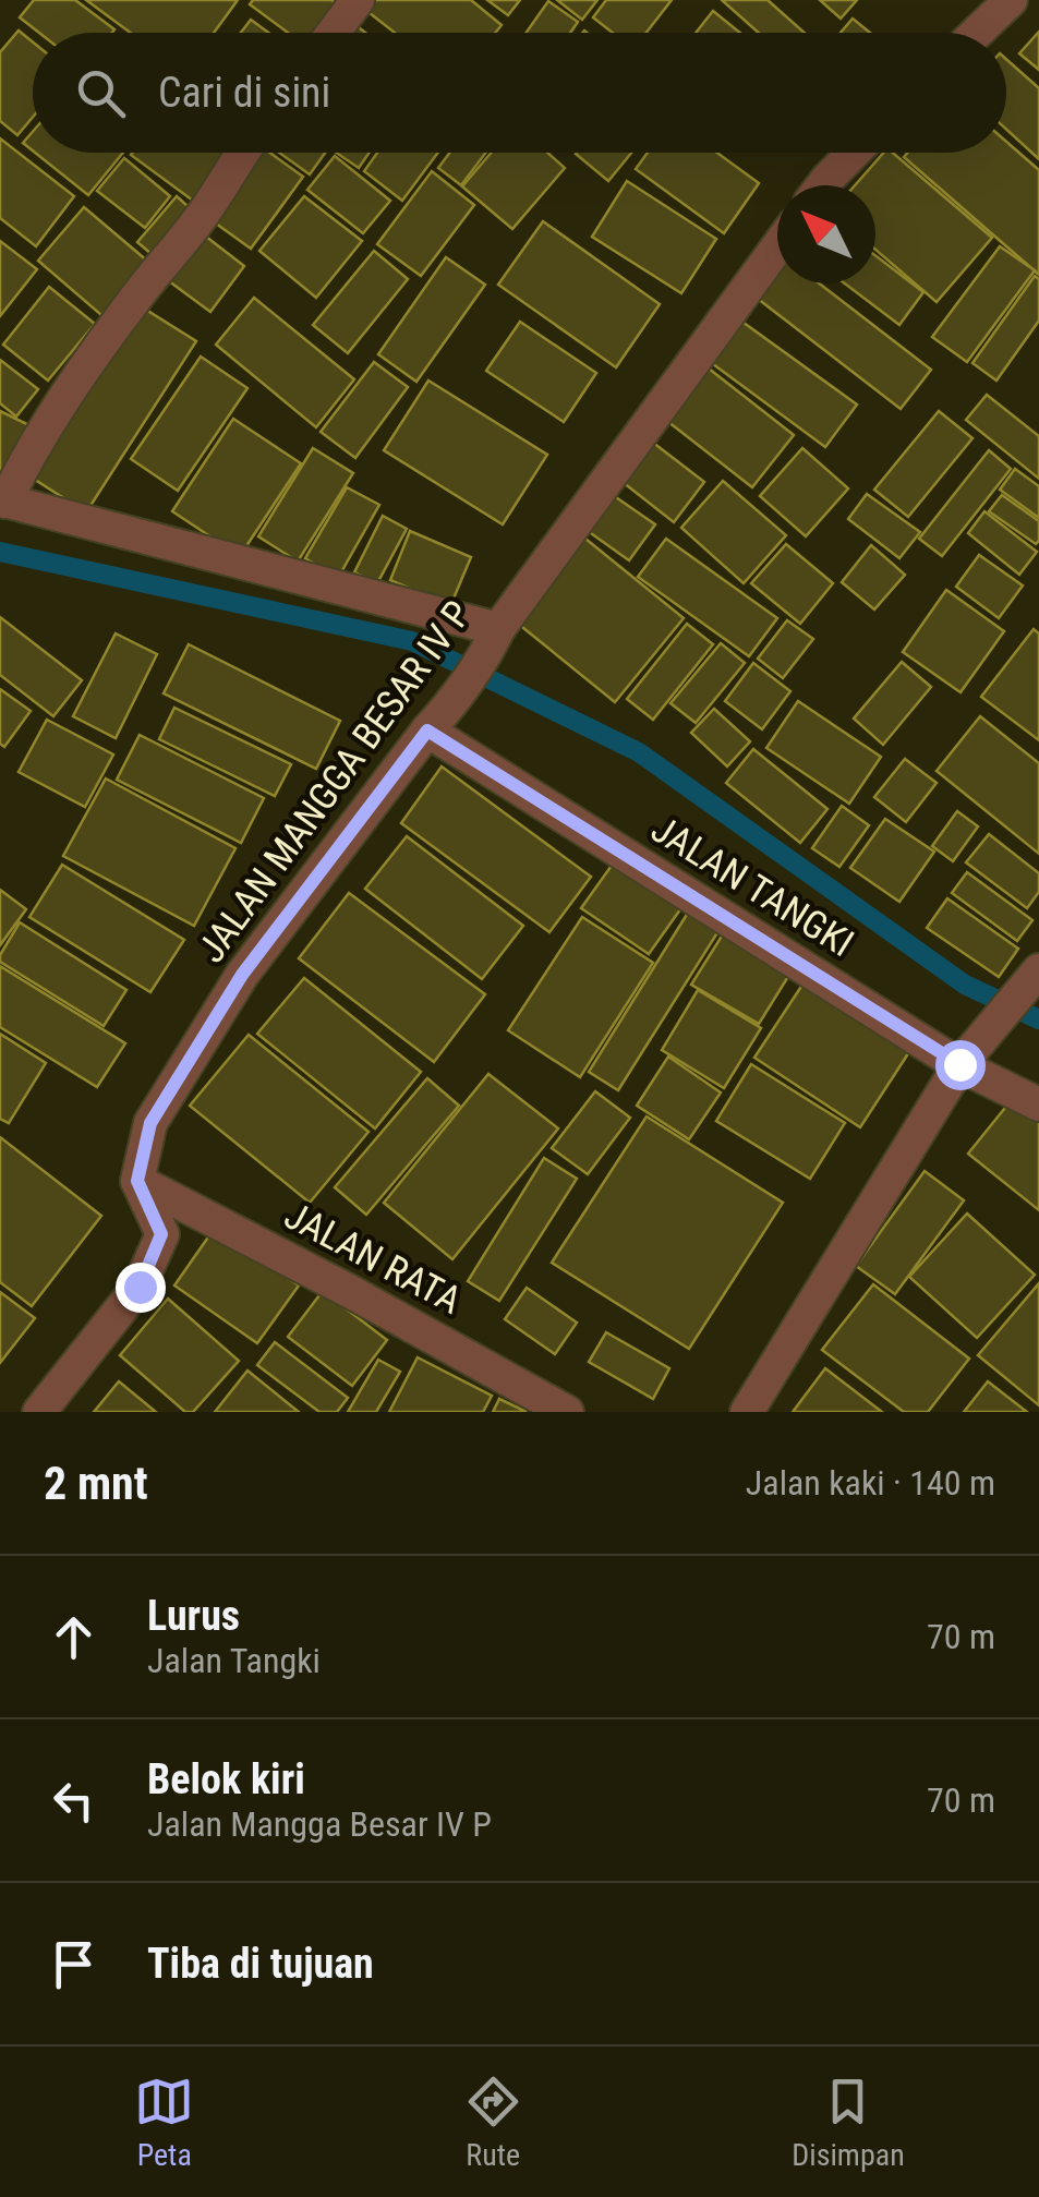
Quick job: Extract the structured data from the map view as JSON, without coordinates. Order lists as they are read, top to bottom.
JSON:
{
  "streets": {
    "street": ["JALAN MANGGA BESAR IV P", "JALAN TANGKI", "JALAN RATA"]
  },
  "crossings": [
    ["JALAN MANGGA BESAR IV P", "JALAN TANGKI"],
    ["JALAN MANGGA BESAR IV P", "JALAN RATA"]
  ],
  "north": "top left",
  "page": {
    "search": "Cari di sini",
    "heading": ["2 mnt", "Jalan kaki · 140 m"],
    "list": [
      ["Lurus", "Jalan Tangki", "70 m"],
      ["Belok kiri", "Jalan Mangga Besar IV P", "70 m"],
      "Tiba di tujuan"
    ],
    "nav": ["Peta", "Rute", "Disimpan"]
  }
}
